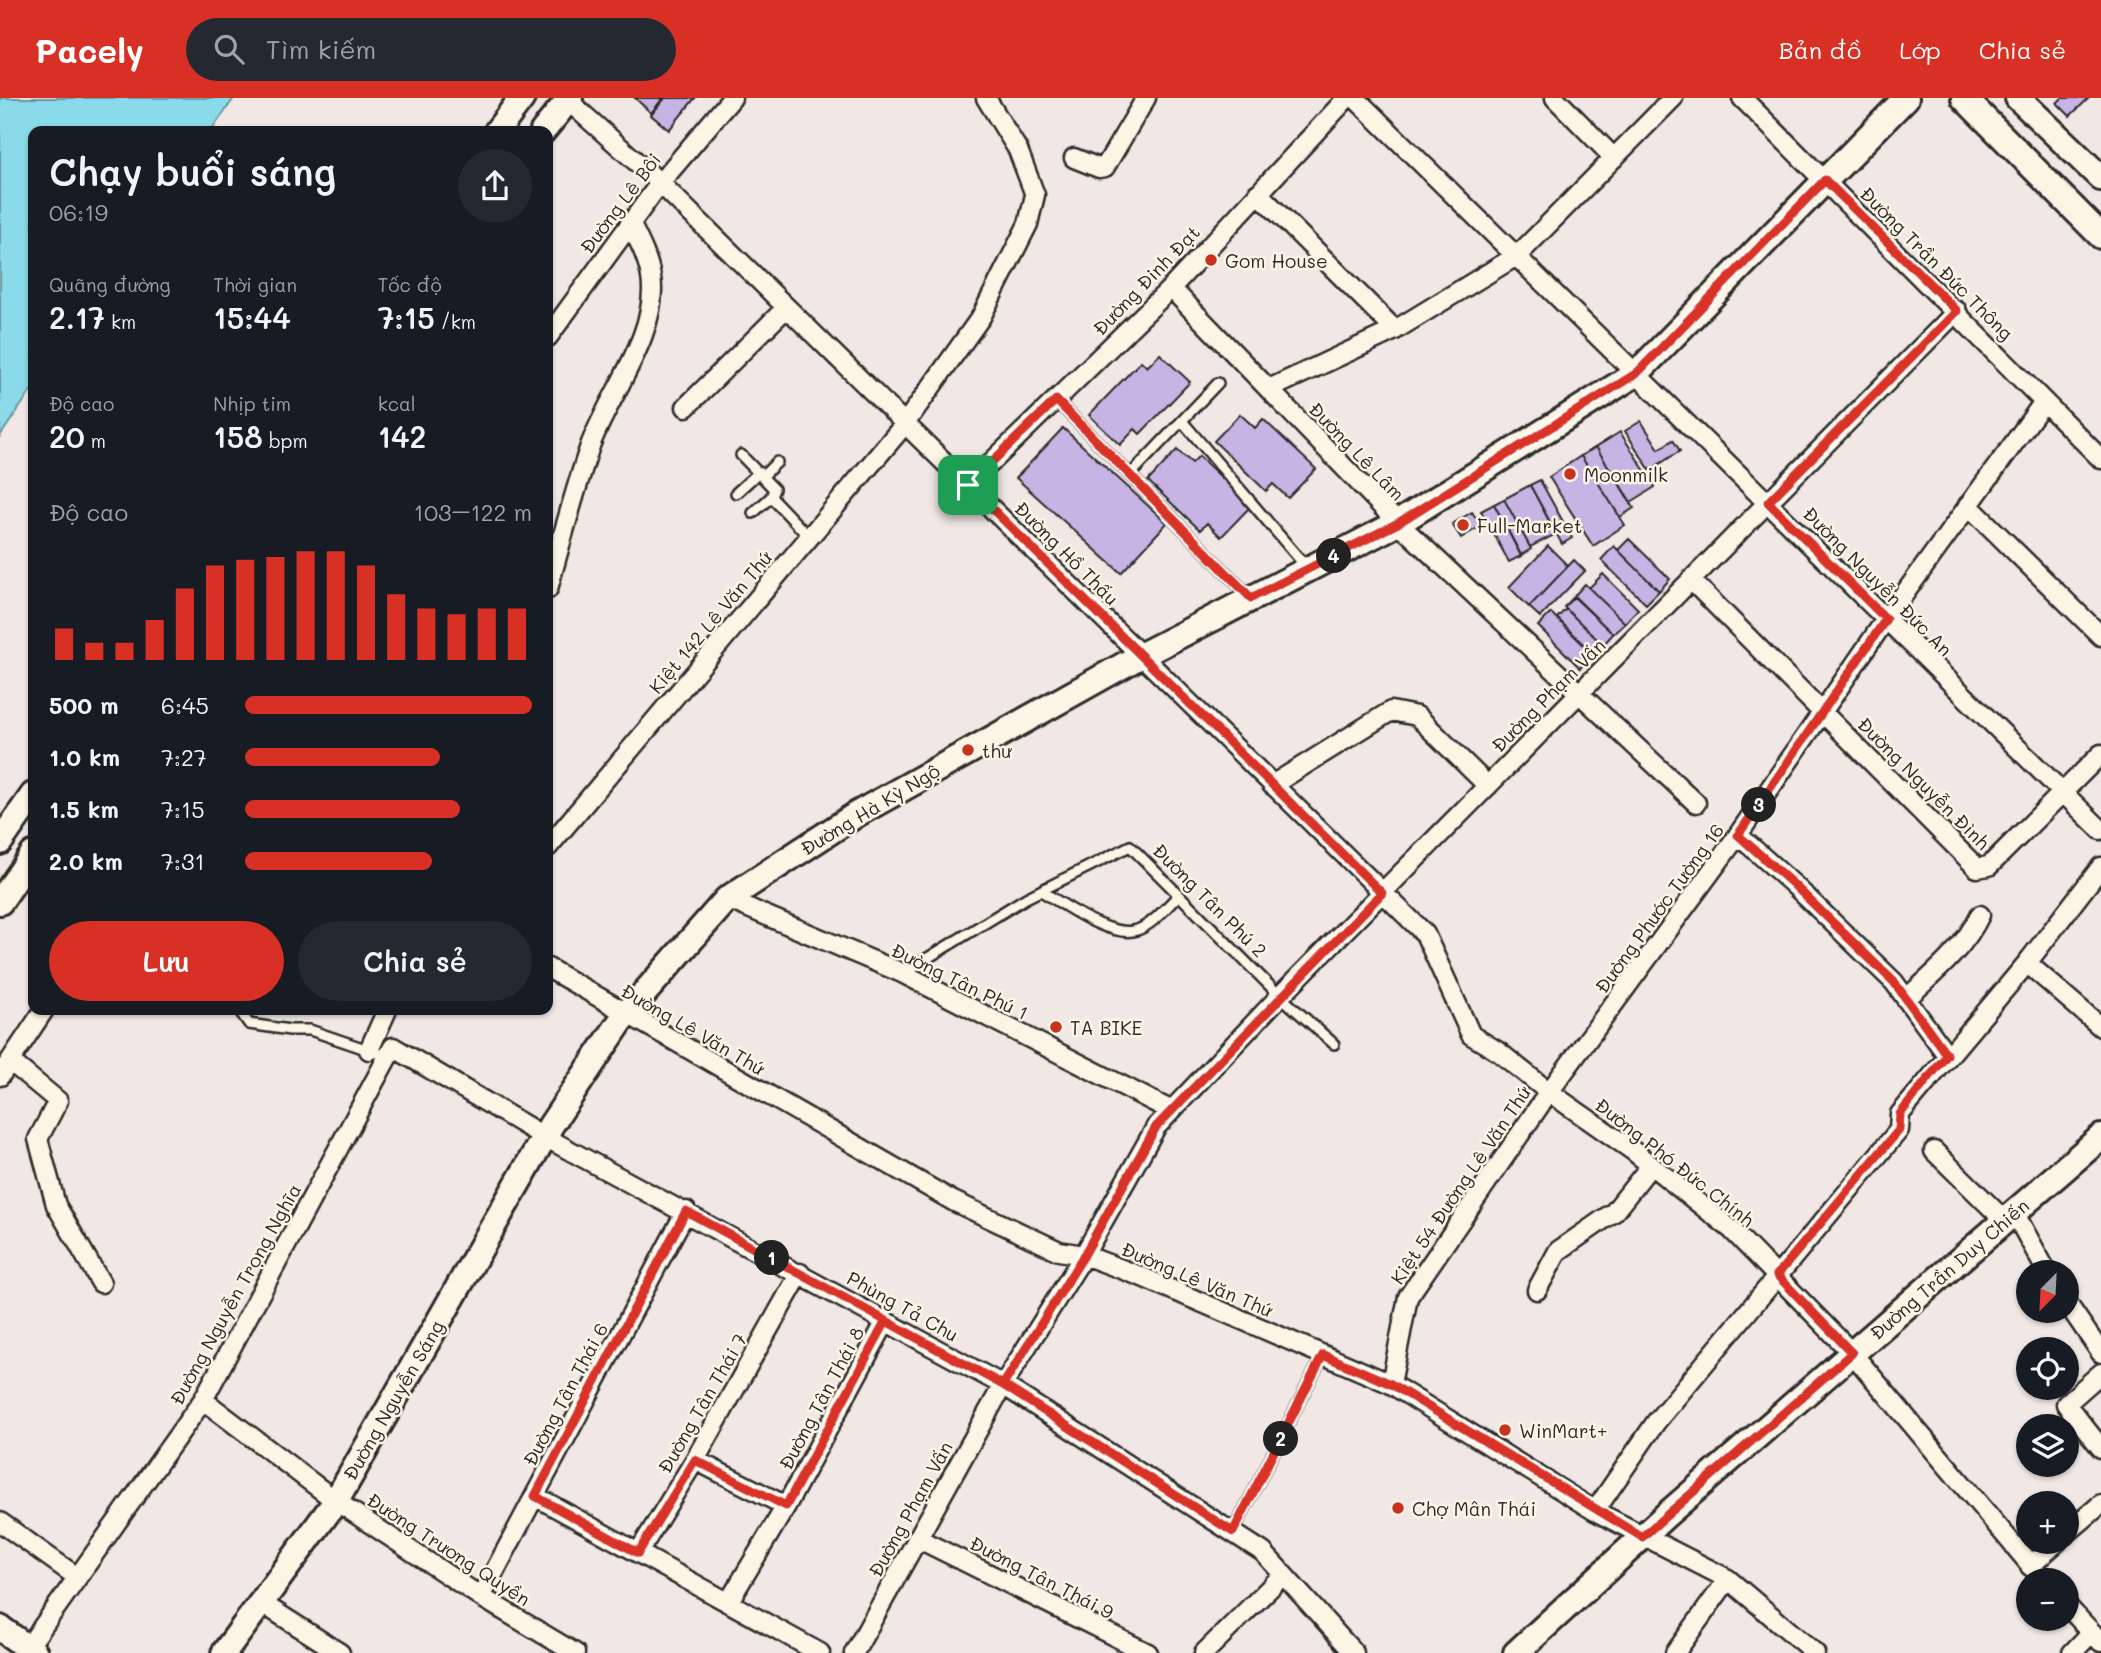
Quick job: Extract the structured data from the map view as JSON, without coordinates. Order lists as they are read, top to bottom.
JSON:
{
  "streets": {
    "street": [
      "Đường Lê Bôi",
      "Đường Trần Đức Thông",
      "Đường Đinh Đạt",
      "Đường Lê Lâm",
      "Đường Hồ Thấu",
      "Đường Nguyễn Đức An",
      "Kiệt 142 Lê Văn Thứ",
      "Đường Phạm Vấn",
      "Đường Nguyễn Đình",
      "Đường Hà Kỳ Ngộ",
      "Đường Phước Tường 16",
      "Đường Tân Phú 1",
      "Đường Lê Văn Thứ",
      "Đường Phó Đức Chính",
      "Kiệt 54 Đường Lê Văn Thứ",
      "Đường Trần Duy Chiến",
      "Đường Nguyễn Trọng Nghĩa",
      "Phùng Tả Chu",
      "Đường Tân Thái 6",
      "Đường Tân Thái 8",
      "Đường Nguyễn Sáng",
      "Đường Tân Thái 7",
      "Đường Trương Quyền",
      "Đường Tân Thái 9"
    ],
    "lane": ["Đường Tân Phú 2"]
  },
  "crossings": [
    ["Đường Lê Bôi", "Đường Hồ Thấu"],
    ["Đường Trần Đức Thông", "Đường Phạm Vấn"],
    ["Đường Trần Đức Thông", "Đường Hà Kỳ Ngộ"],
    ["Đường Trần Đức Thông", "Đường Phước Tường 16"],
    ["Đường Đinh Đạt", "Đường Lê Lâm"],
    ["Đường Đinh Đạt", "Đường Hồ Thấu"],
    ["Đường Lê Lâm", "Đường Phạm Vấn"],
    ["Đường Lê Lâm", "Đường Hà Kỳ Ngộ"],
    ["Đường Hồ Thấu", "Kiệt 142 Lê Văn Thứ"],
    ["Đường Hồ Thấu", "Đường Phạm Vấn"],
    ["Đường Hồ Thấu", "Đường Hà Kỳ Ngộ"],
    ["Đường Hồ Thấu", "Đường Phó Đức Chính"],
    ["Đường Nguyễn Đức An", "Đường Phạm Vấn"],
    ["Đường Nguyễn Đức An", "Đường Nguyễn Đình"],
    ["Đường Nguyễn Đức An", "Đường Hà Kỳ Ngộ"],
    ["Đường Nguyễn Đức An", "Đường Phước Tường 16"],
    ["Đường Phạm Vấn", "Đường Nguyễn Đình"],
    ["Đường Phạm Vấn", "Đường Tân Phú 2"],
    ["Đường Phạm Vấn", "Đường Tân Phú 1"],
    ["Đường Phạm Vấn", "Đường Lê Văn Thứ"],
    ["Đường Phạm Vấn", "Đường Phó Đức Chính"],
    ["Đường Phạm Vấn", "Phùng Tả Chu"],
    ["Đường Phạm Vấn", "Đường Tân Thái 9"],
    ["Đường Nguyễn Đình", "Đường Phước Tường 16"],
    ["Đường Hà Kỳ Ngộ", "Đường Tân Phú 1"],
    ["Đường Hà Kỳ Ngộ", "Đường Lê Văn Thứ"],
    ["Đường Hà Kỳ Ngộ", "Phùng Tả Chu"],
    ["Đường Hà Kỳ Ngộ", "Đường Nguyễn Sáng"],
    ["Đường Tân Phú 2", "Đường Tân Phú 1"],
    ["Đường Phước Tường 16", "Đường Phó Đức Chính"],
    ["Đường Phước Tường 16", "Kiệt 54 Đường Lê Văn Thứ"],
    ["Đường Lê Văn Thứ", "Kiệt 54 Đường Lê Văn Thứ"],
    ["Đường Lê Văn Thứ", "Đường Trần Duy Chiến"],
    ["Đường Phó Đức Chính", "Kiệt 54 Đường Lê Văn Thứ"],
    ["Đường Phó Đức Chính", "Đường Trần Duy Chiến"],
    ["Đường Nguyễn Trọng Nghĩa", "Phùng Tả Chu"],
    ["Đường Nguyễn Trọng Nghĩa", "Đường Trương Quyền"],
    ["Phùng Tả Chu", "Đường Tân Thái 6"],
    ["Phùng Tả Chu", "Đường Tân Thái 8"],
    ["Phùng Tả Chu", "Đường Nguyễn Sáng"],
    ["Phùng Tả Chu", "Đường Tân Thái 7"],
    ["Đường Tân Thái 6", "Đường Trương Quyền"],
    ["Đường Nguyễn Sáng", "Đường Trương Quyền"]
  ],
  "places": [
    "Gom House",
    "Moonmilk",
    "Full-Market",
    "thư",
    "TA BIKE",
    "WinMart+",
    "Chợ Mân Thái"
  ],
  "north": "bottom left",
  "page": {
    "header": "Pacely",
    "search": "Tìm kiếm",
    "nav": ["Bản đồ", "Lớp", "Chia sẻ"],
    "heading": ["Chạy buổi sáng", "06:19"],
    "stats": [
      ["Quãng đường", "2.17 km"],
      ["Thời gian", "15:44"],
      ["Tốc độ", "7:15 /km"],
      ["Độ cao", "20 m"],
      ["Nhịp tim", "158 bpm"],
      ["kcal", "142"]
    ],
    "chart": ["Độ cao", "103–122 m"],
    "pins": [
      "4",
      "3",
      "1",
      "2"
    ],
    "list": [
      {
        "name": "500 m",
        "note": "6:45"
      },
      {
        "name": "1.0 km",
        "note": "7:27"
      },
      {
        "name": "1.5 km",
        "note": "7:15"
      },
      {
        "name": "2.0 km",
        "note": "7:31"
      }
    ],
    "buttons": ["Lưu", "Chia sẻ"],
    "map_buttons": ["+", "−"]
  }
}
